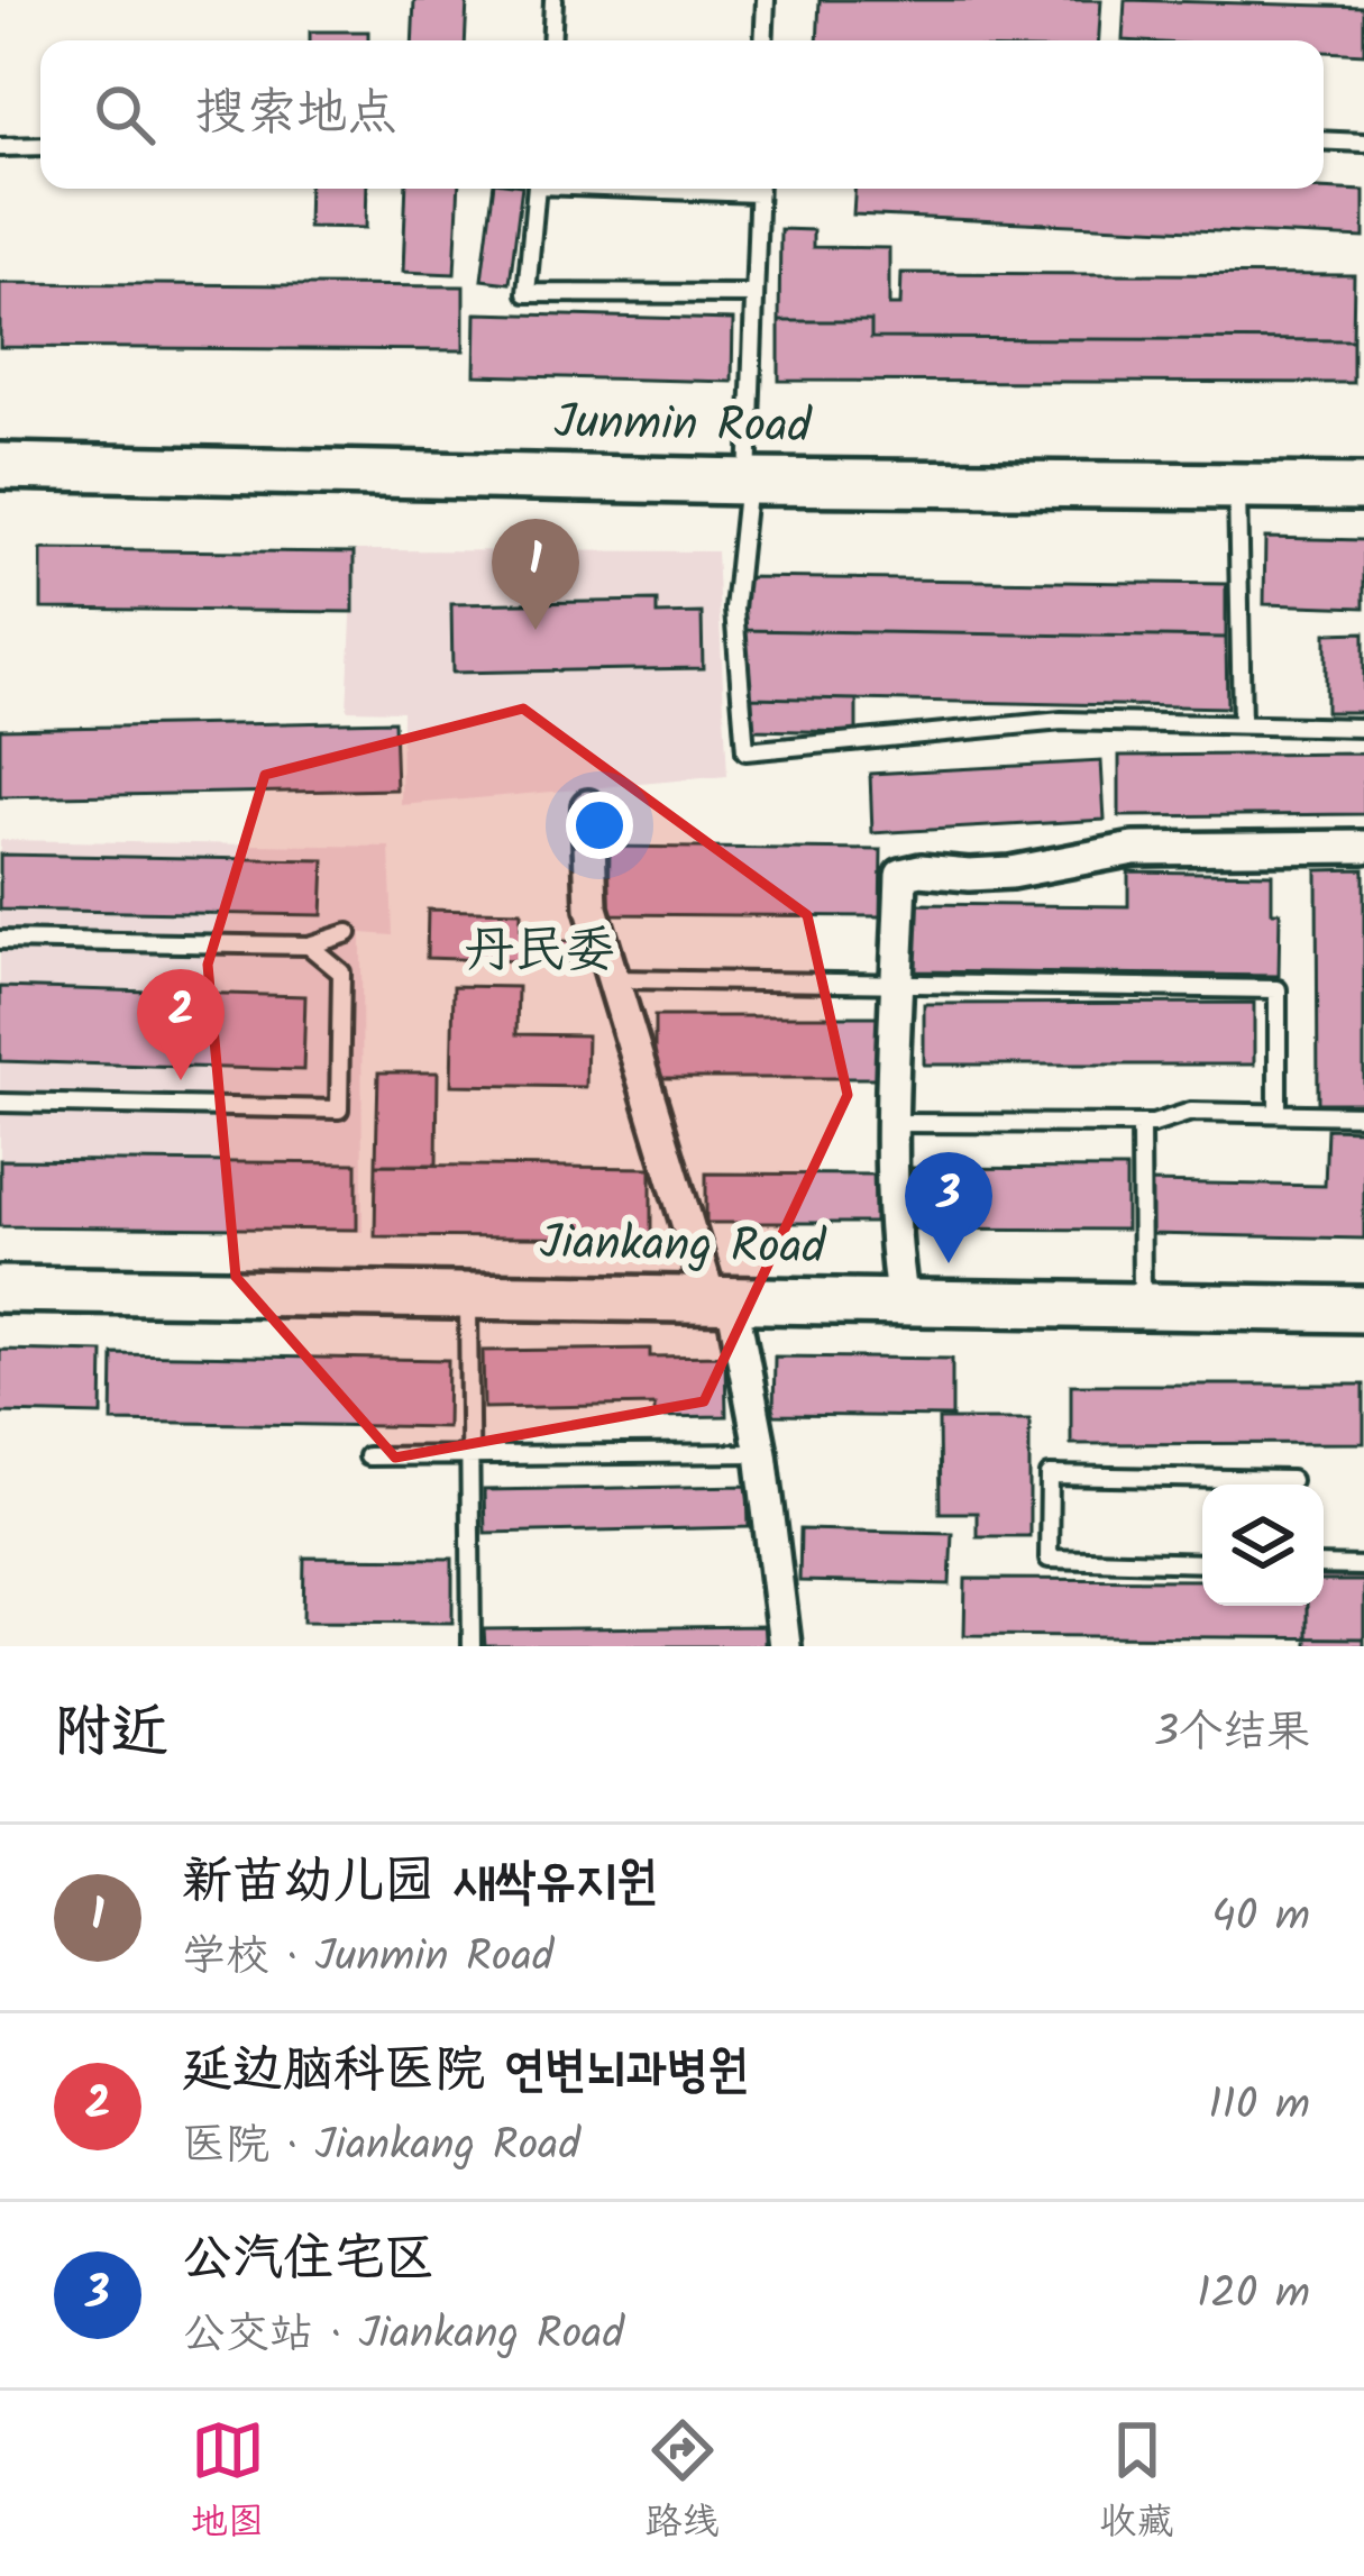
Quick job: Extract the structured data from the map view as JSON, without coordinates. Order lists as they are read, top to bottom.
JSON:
{
  "streets": {
    "street": ["Junmin Road", "Jiankang Road"]
  },
  "districts": ["丹民委"],
  "page": {
    "search": "搜索地点",
    "pins": ["1", "2", "3"],
    "heading": ["附近", "3个结果"],
    "list": [
      {
        "mark": "1",
        "name": "新苗幼儿园 새싹유지원",
        "note": "学校 · Junmin Road",
        "value": "40 m"
      },
      {
        "mark": "2",
        "name": "延边脑科医院 연변뇌과병원",
        "note": "医院 · Jiankang Road",
        "value": "110 m"
      },
      {
        "mark": "3",
        "name": "公汽住宅区",
        "note": "公交站 · Jiankang Road",
        "value": "120 m"
      }
    ],
    "nav": ["地图", "路线", "收藏"]
  }
}
